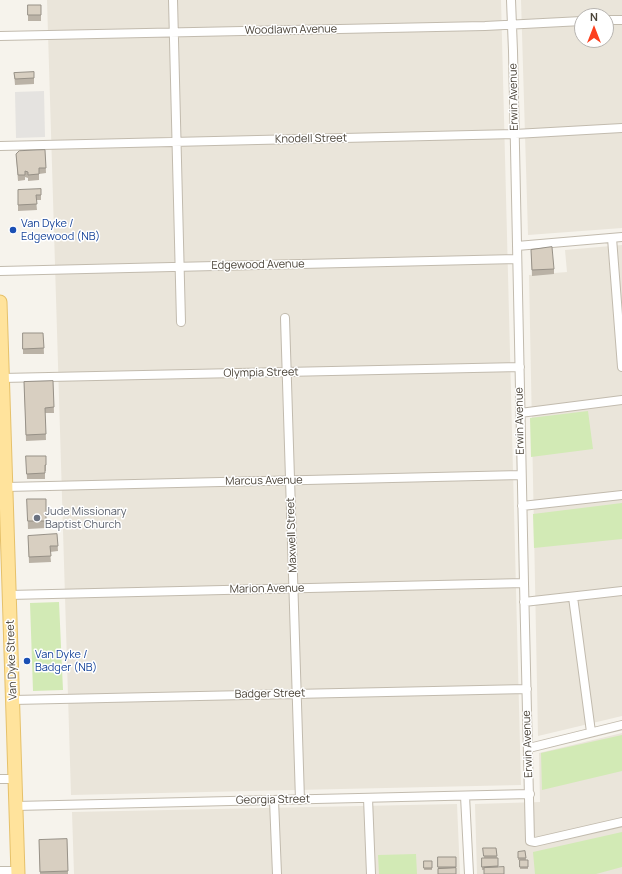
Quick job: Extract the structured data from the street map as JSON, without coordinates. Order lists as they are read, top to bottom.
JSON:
{
  "streets": {
    "main road": ["Van Dyke Street"],
    "street": [
      "Woodlawn Avenue",
      "Erwin Avenue",
      "Knodell Street",
      "Edgewood Avenue",
      "Olympia Street",
      "Marcus Avenue",
      "Maxwell Street",
      "Marion Avenue",
      "Badger Street",
      "Georgia Street"
    ]
  },
  "crossings": [
    ["Woodlawn Avenue", "Erwin Avenue"],
    ["Erwin Avenue", "Knodell Street"],
    ["Erwin Avenue", "Edgewood Avenue"],
    ["Erwin Avenue", "Olympia Street"],
    ["Erwin Avenue", "Marcus Avenue"],
    ["Erwin Avenue", "Marion Avenue"],
    ["Erwin Avenue", "Badger Street"],
    ["Erwin Avenue", "Georgia Street"],
    ["Olympia Street", "Maxwell Street"],
    ["Olympia Street", "Van Dyke Street"],
    ["Marcus Avenue", "Maxwell Street"],
    ["Marcus Avenue", "Van Dyke Street"],
    ["Maxwell Street", "Marion Avenue"],
    ["Maxwell Street", "Badger Street"],
    ["Maxwell Street", "Georgia Street"],
    ["Marion Avenue", "Van Dyke Street"],
    ["Van Dyke Street", "Badger Street"],
    ["Van Dyke Street", "Georgia Street"]
  ],
  "places": ["Van Dyke / Edgewood (NB)", "Jude Missionary Baptist Church", "Van Dyke / Badger (NB)"],
  "north": "top"
}
